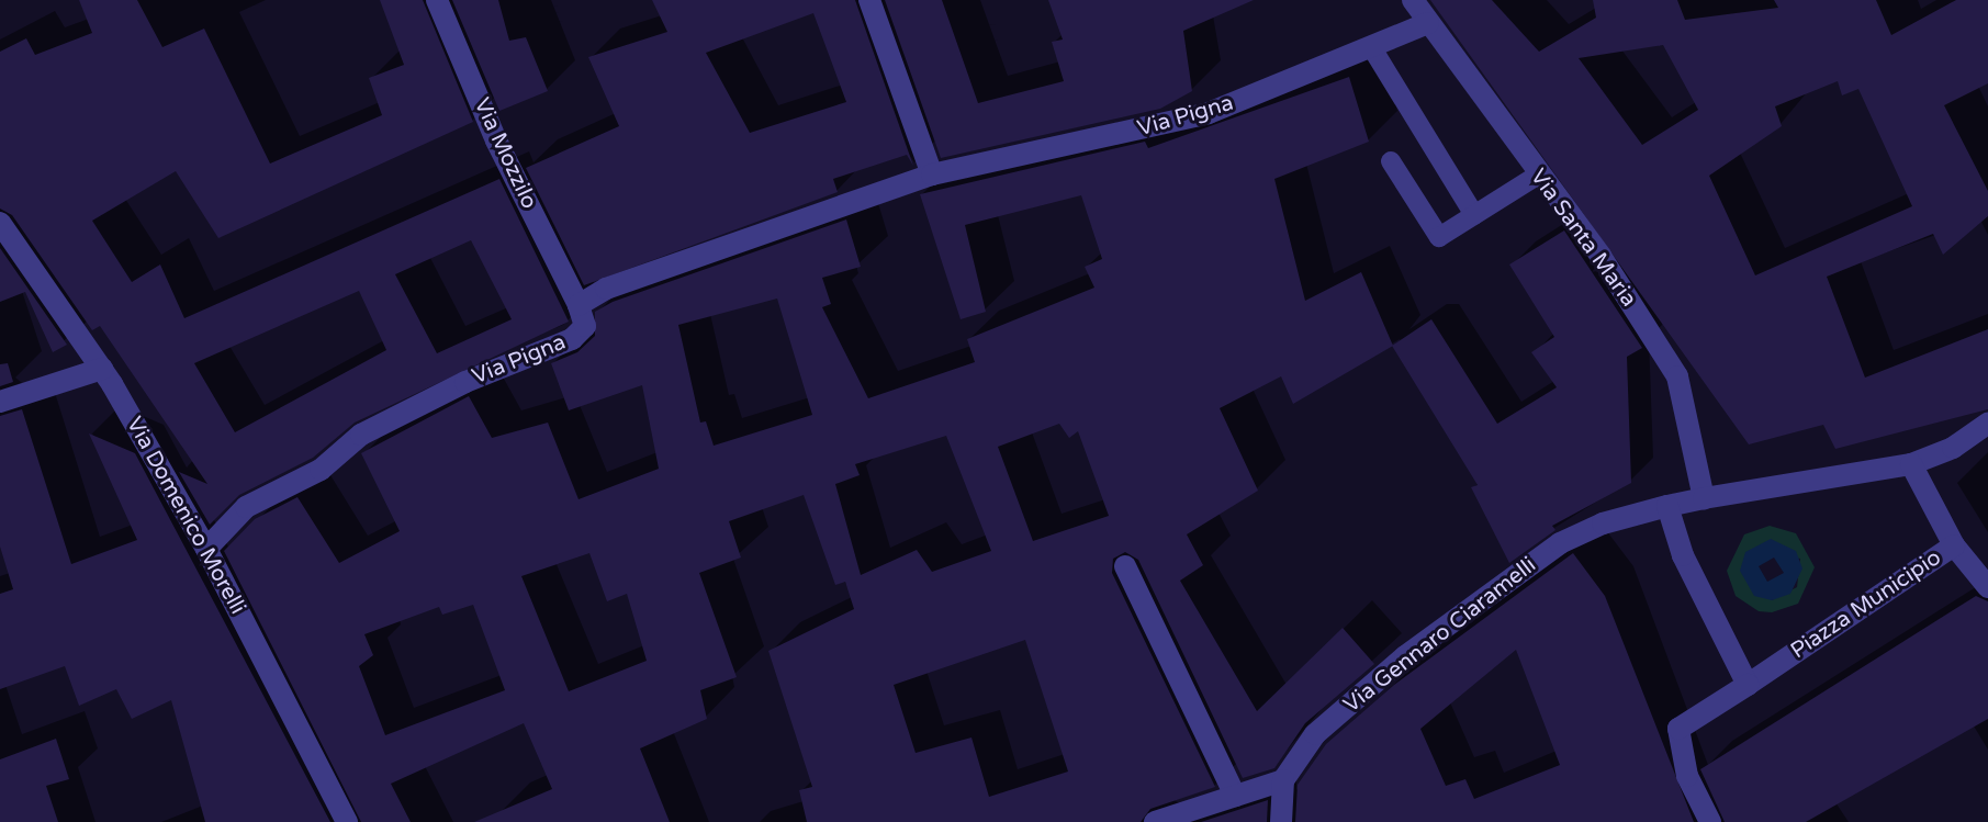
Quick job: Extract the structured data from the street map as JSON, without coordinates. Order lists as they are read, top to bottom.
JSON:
{
  "streets": {
    "street": [
      "Via Pigna",
      "Via Mozzilo",
      "Via Santa Maria",
      "Via Domenico Morelli",
      "Piazza Municipio",
      "Via Gennaro Ciaramelli"
    ]
  },
  "crossings": [
    ["Via Pigna", "Via Mozzilo"],
    ["Via Pigna", "Via Santa Maria"],
    ["Via Pigna", "Via Domenico Morelli"]
  ]
}
